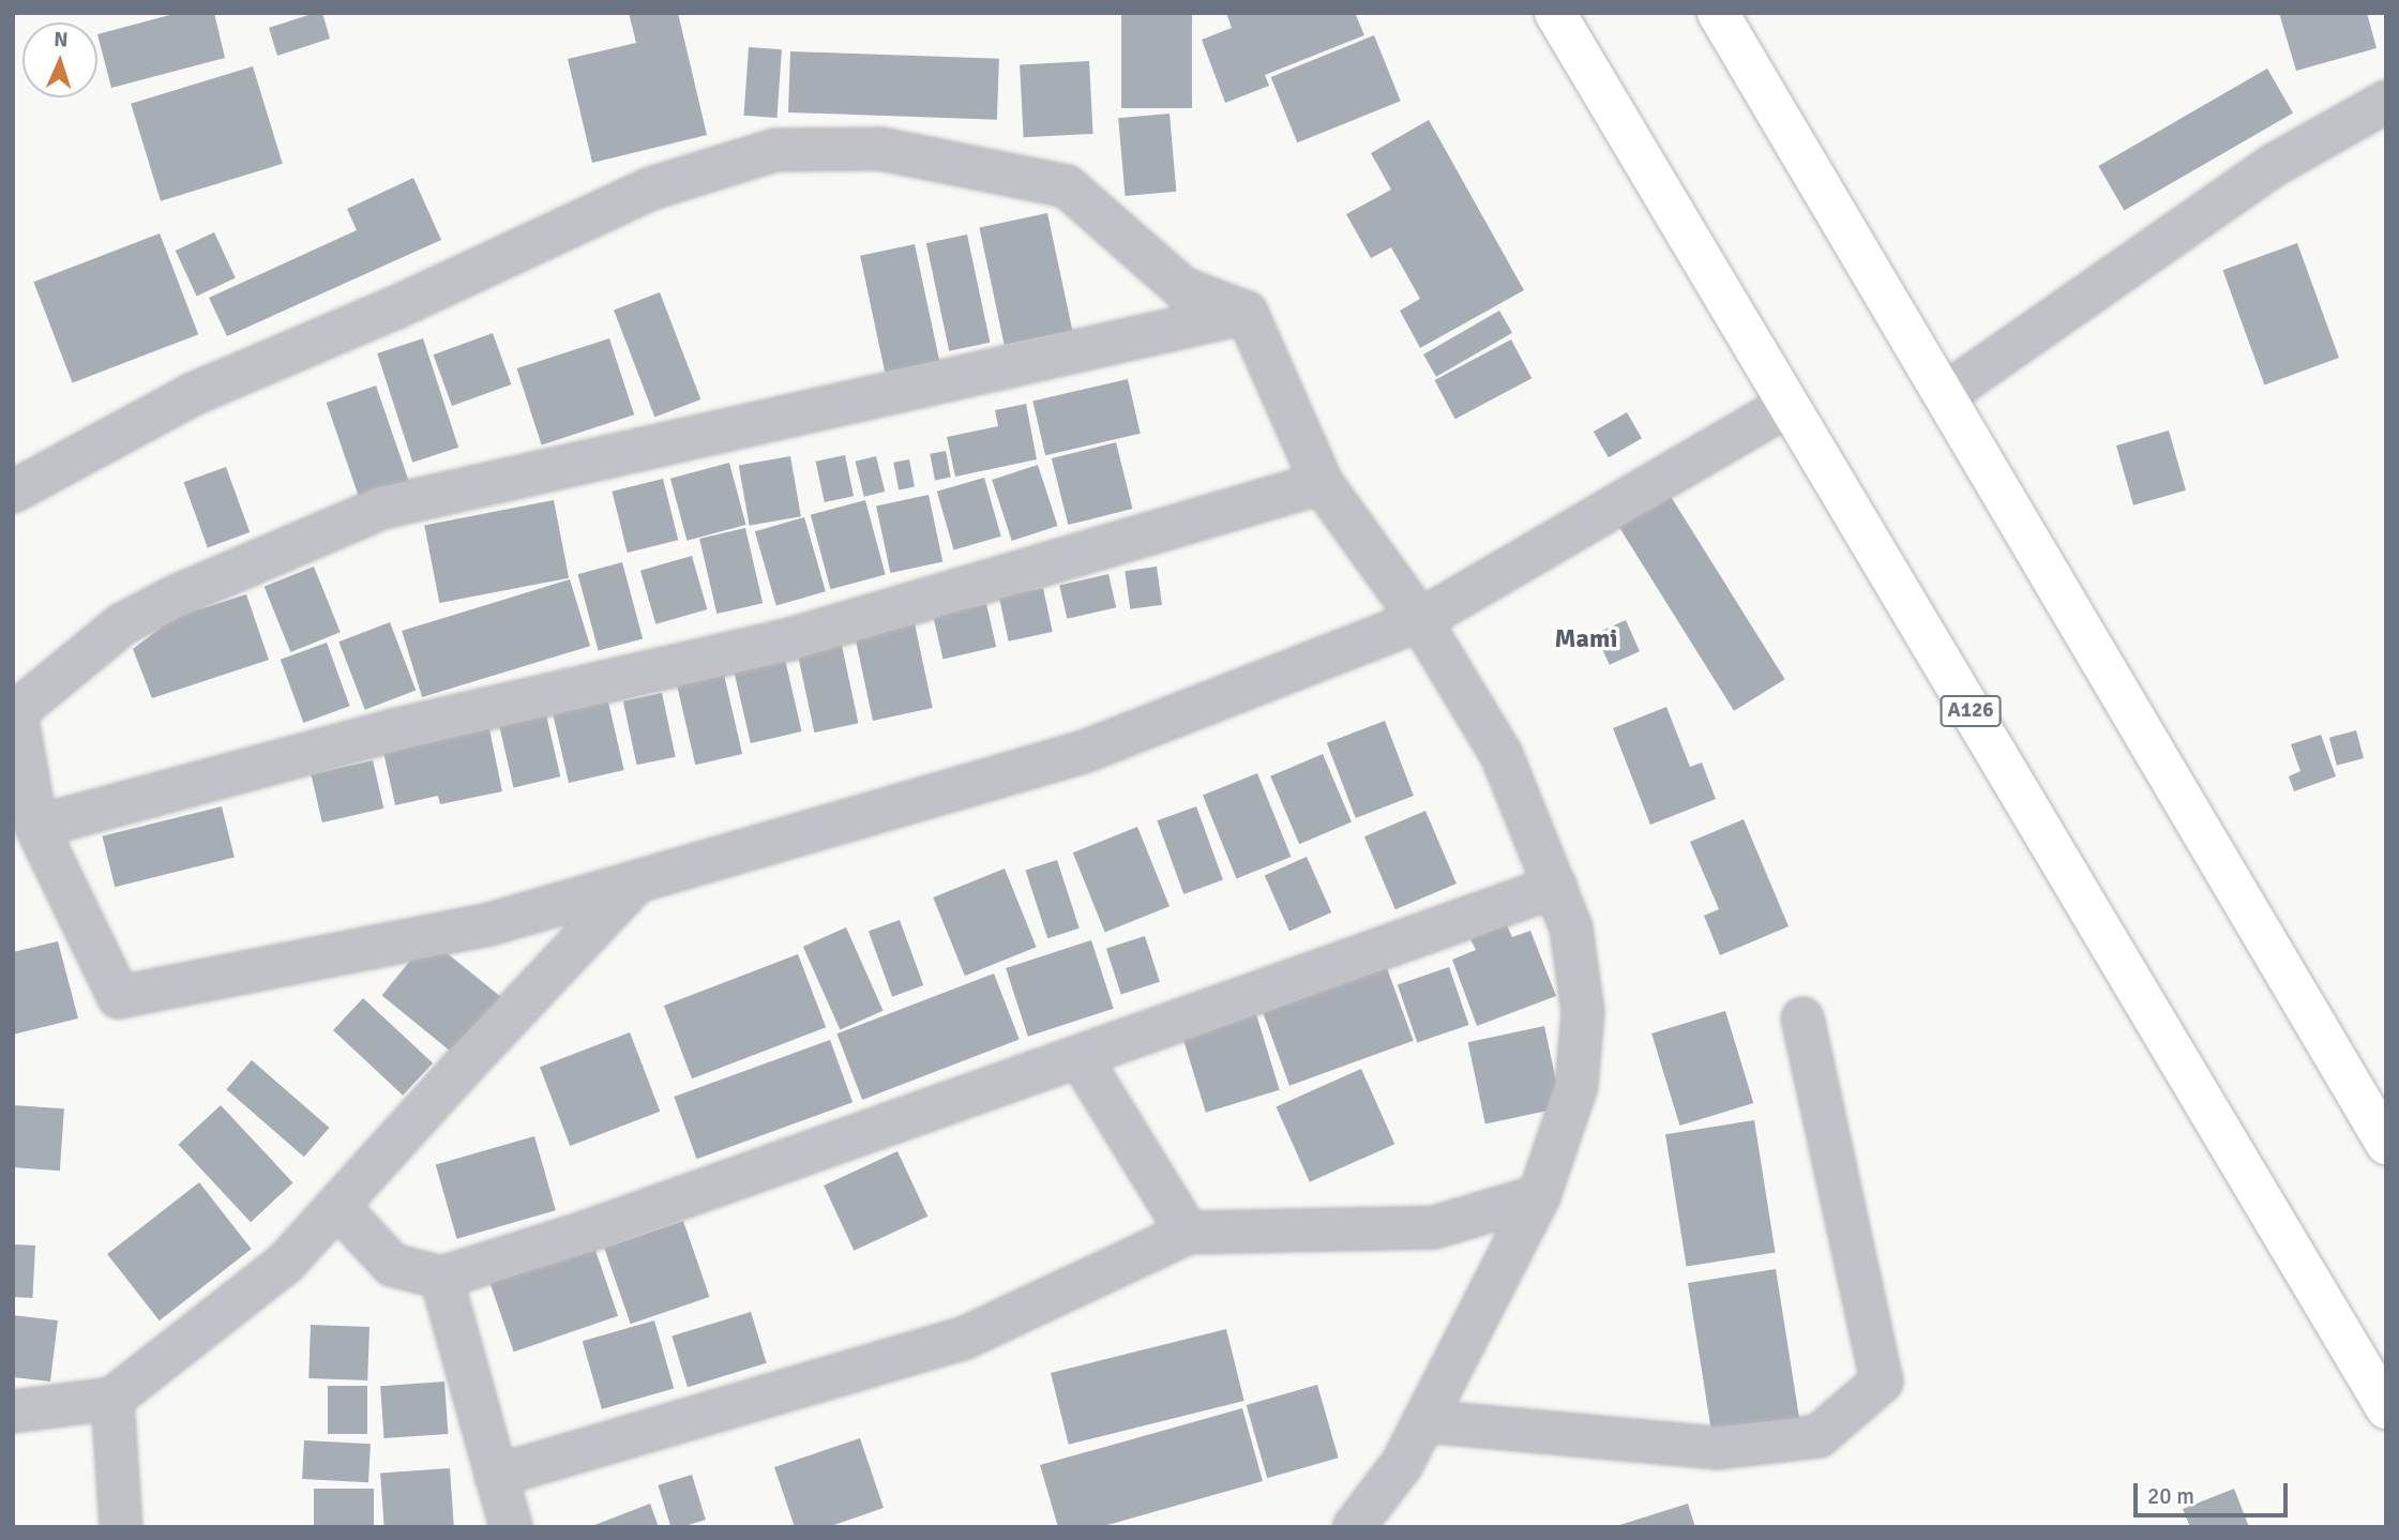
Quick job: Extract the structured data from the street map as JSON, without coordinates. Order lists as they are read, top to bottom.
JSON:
{
  "streets": {
    "highway": ["A126"]
  },
  "districts": ["Mami"],
  "scale_bar": "20 m",
  "north": "top"
}
